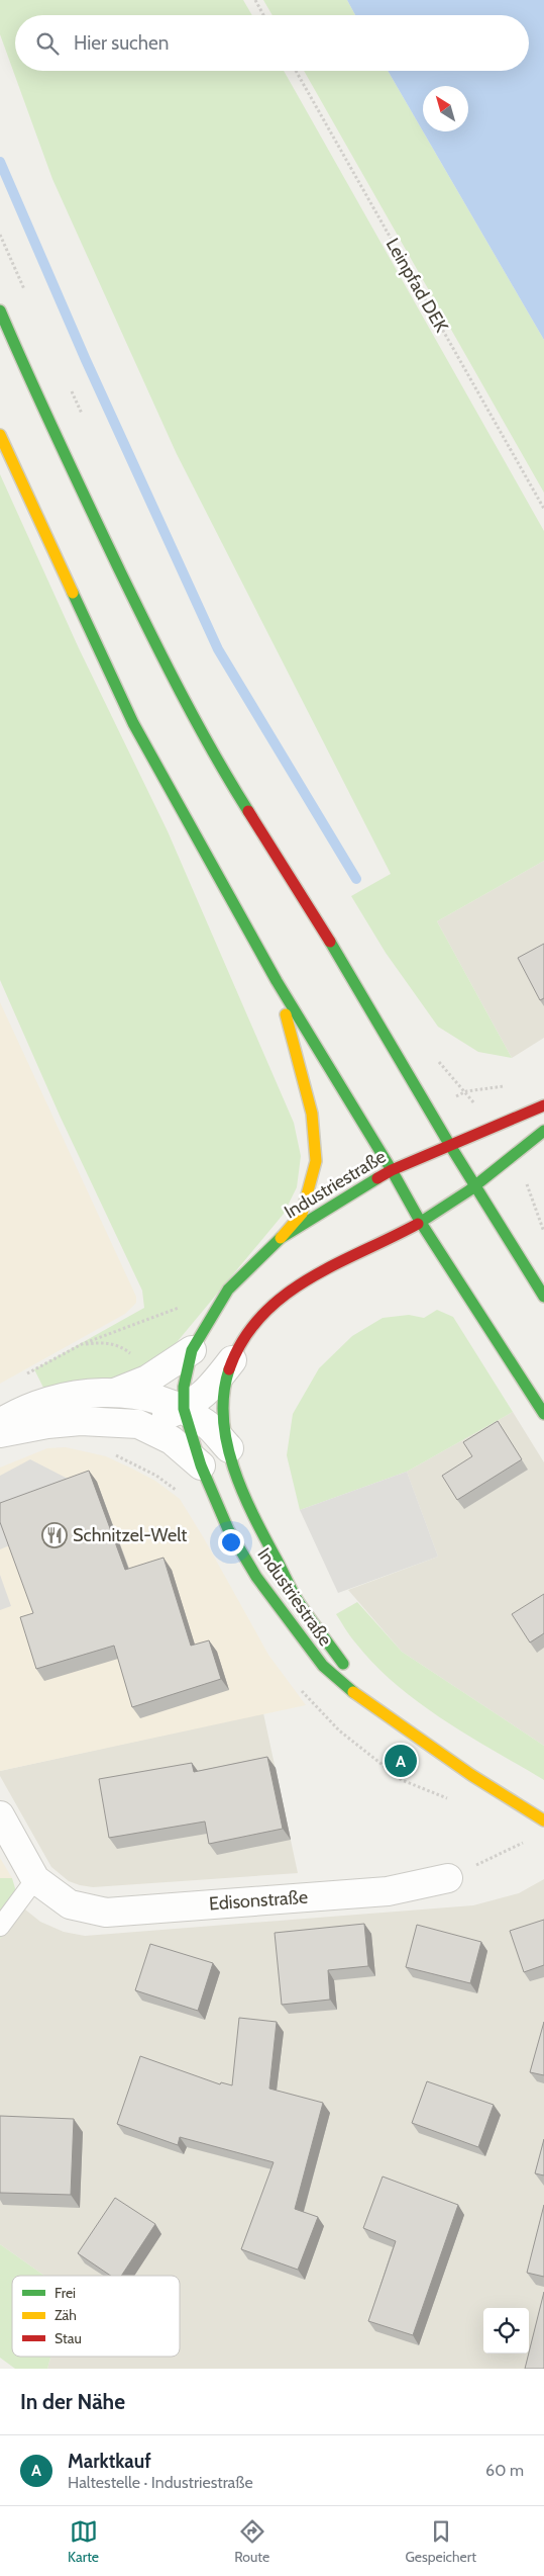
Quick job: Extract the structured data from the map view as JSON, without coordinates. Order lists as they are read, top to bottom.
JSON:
{
  "streets": {
    "main road": ["Industriestraße"],
    "street": ["Edisonstraße"],
    "path": ["Leinpfad DEK"]
  },
  "places": {
    "restaurant": ["Schnitzel-Welt"]
  },
  "legend": ["Frei", "Zäh", "Stau"],
  "north": "top left",
  "page": {
    "search": "Hier suchen",
    "pins": "A",
    "heading": "In der Nähe",
    "list": [
      {
        "mark": "A",
        "name": "Marktkauf",
        "note": "Haltestelle · Industriestraße",
        "value": "60 m"
      }
    ],
    "nav": ["Karte", "Route", "Gespeichert"]
  }
}
